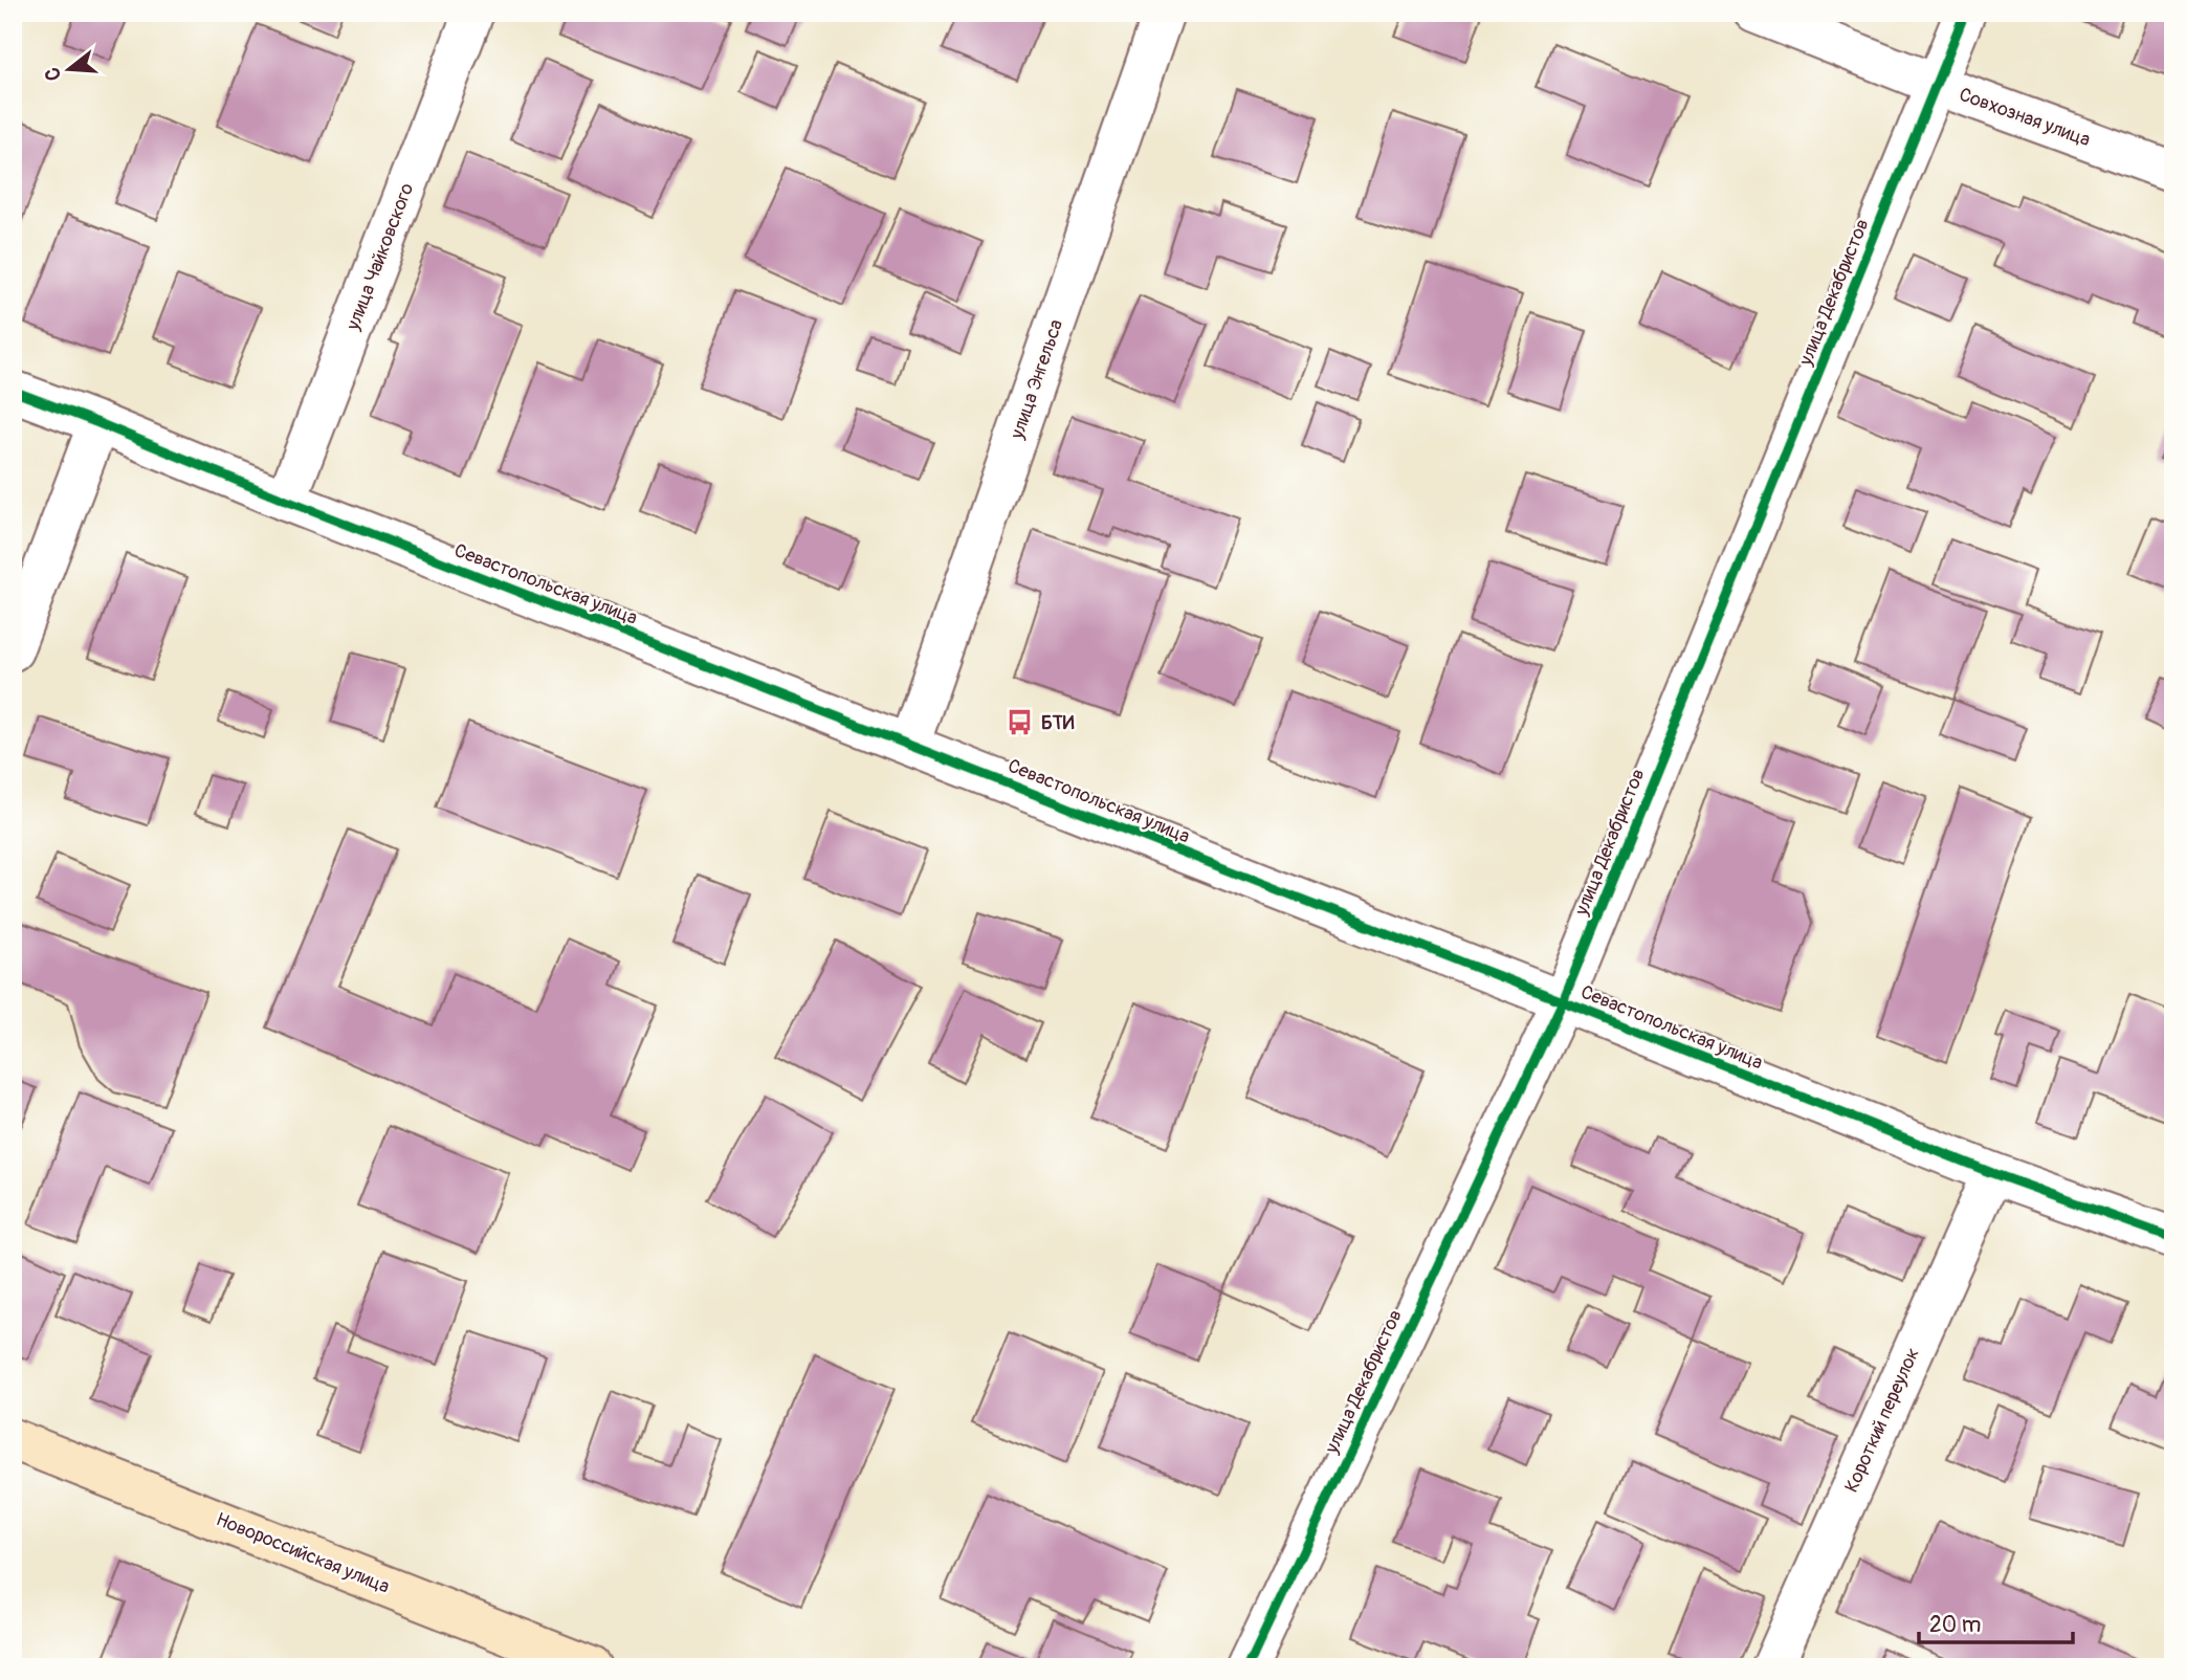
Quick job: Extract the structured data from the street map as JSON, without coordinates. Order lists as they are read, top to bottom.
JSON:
{
  "streets": {
    "street": [
      "Совхозная улица",
      "улица Чайковского",
      "улица Декабристов",
      "улица Энгельса",
      "Севастопольская улица",
      "Короткий переулок",
      "Новороссийская улица"
    ]
  },
  "crossings": [
    ["Совхозная улица", "улица Декабристов"],
    ["улица Чайковского", "Севастопольская улица"],
    ["улица Декабристов", "Севастопольская улица"],
    ["улица Энгельса", "Севастопольская улица"],
    ["Севастопольская улица", "Короткий переулок"]
  ],
  "places": {
    "bus stop": ["БТИ"]
  },
  "scale_bar": "20 m",
  "north": "left"
}
